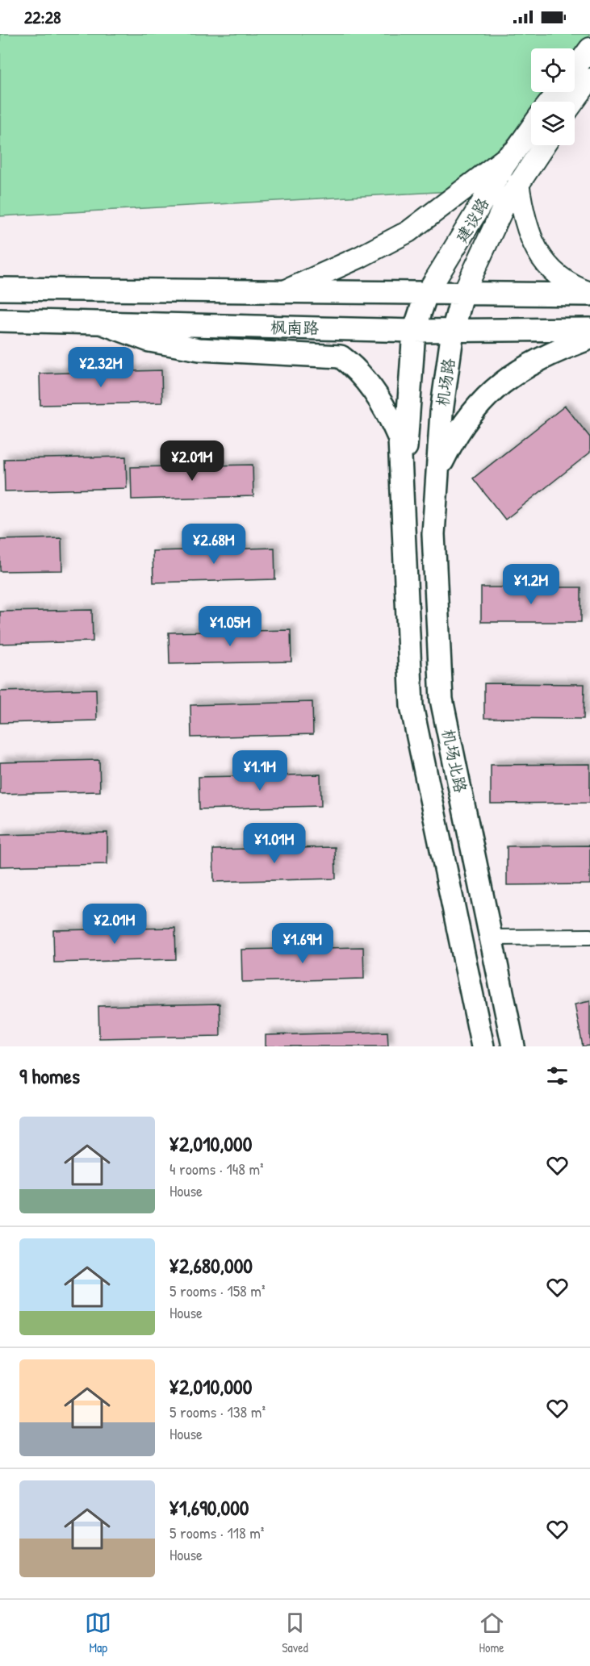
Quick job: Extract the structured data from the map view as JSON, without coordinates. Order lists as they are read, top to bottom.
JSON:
{
  "streets": {
    "main road": [
      "建设路",
      "枫南路",
      "机场路",
      "机场北路"
    ]
  },
  "crossings": [
    ["建设路", "枫南路"],
    ["建设路", "机场路"],
    ["枫南路", "机场路"],
    ["机场路", "机场北路"]
  ],
  "page": {
    "status": "22:28",
    "price": [
      "¥2.32M",
      "¥2.01M",
      "¥2.68M",
      "¥1.2M",
      "¥1.05M",
      "¥1.1M",
      "¥1.01M",
      "¥2.01M",
      "¥1.69M"
    ],
    "heading": "9 homes",
    "list": [
      {
        "name": "¥2,010,000",
        "note": "4 rooms · 148 m² · House"
      },
      {
        "name": "¥2,680,000",
        "note": "5 rooms · 158 m² · House"
      },
      {
        "name": "¥2,010,000",
        "note": "5 rooms · 138 m² · House"
      },
      {
        "name": "¥1,690,000",
        "note": "5 rooms · 118 m² · House"
      }
    ],
    "tabs": ["Map", "Saved", "Home"]
  }
}
